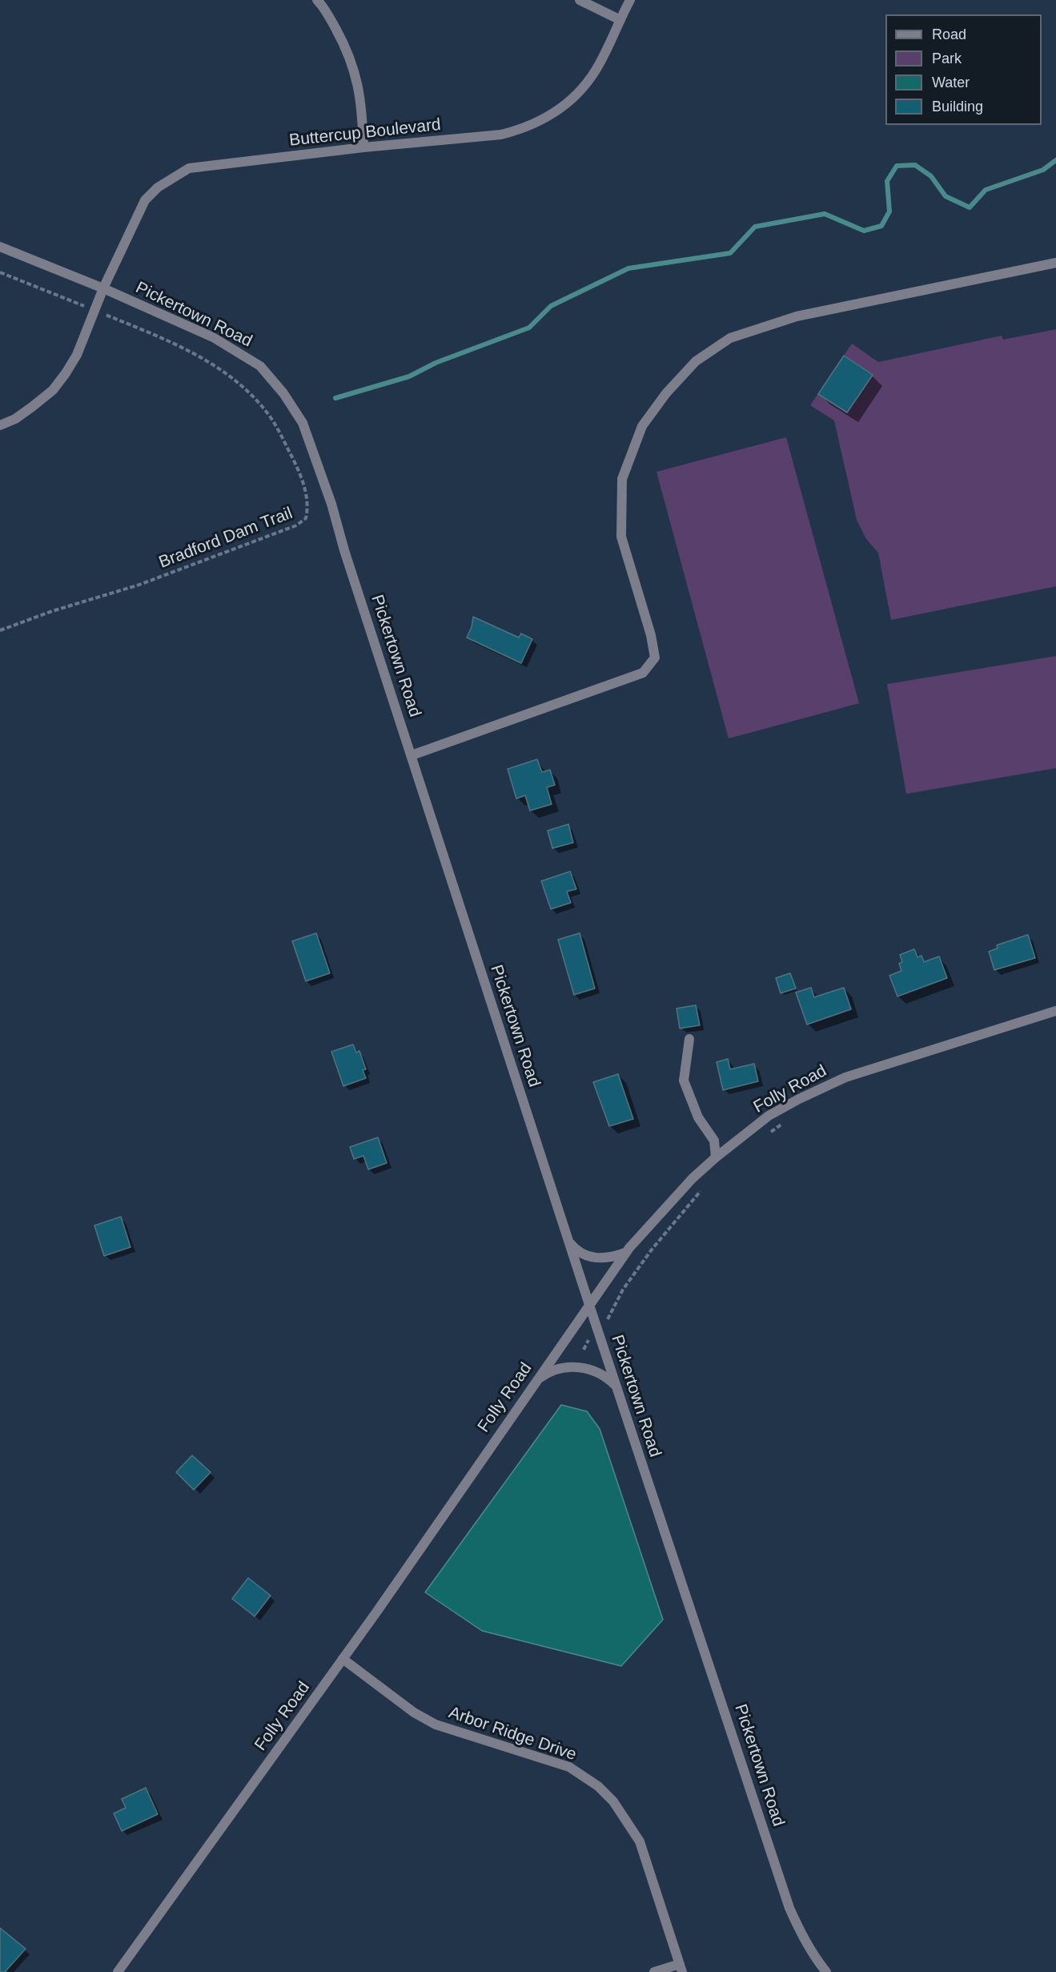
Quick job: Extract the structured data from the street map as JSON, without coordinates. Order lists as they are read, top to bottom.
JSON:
{
  "streets": {
    "street": [
      "Buttercup Boulevard",
      "Pickertown Road",
      "Folly Road",
      "Arbor Ridge Drive"
    ],
    "path": ["Bradford Dam Trail"]
  },
  "crossings": [
    ["Buttercup Boulevard", "Pickertown Road"],
    ["Buttercup Boulevard", "Bradford Dam Trail"],
    ["Pickertown Road", "Folly Road"],
    ["Folly Road", "Arbor Ridge Drive"]
  ],
  "legend": [
    "Road",
    "Park",
    "Water",
    "Building"
  ]
}
